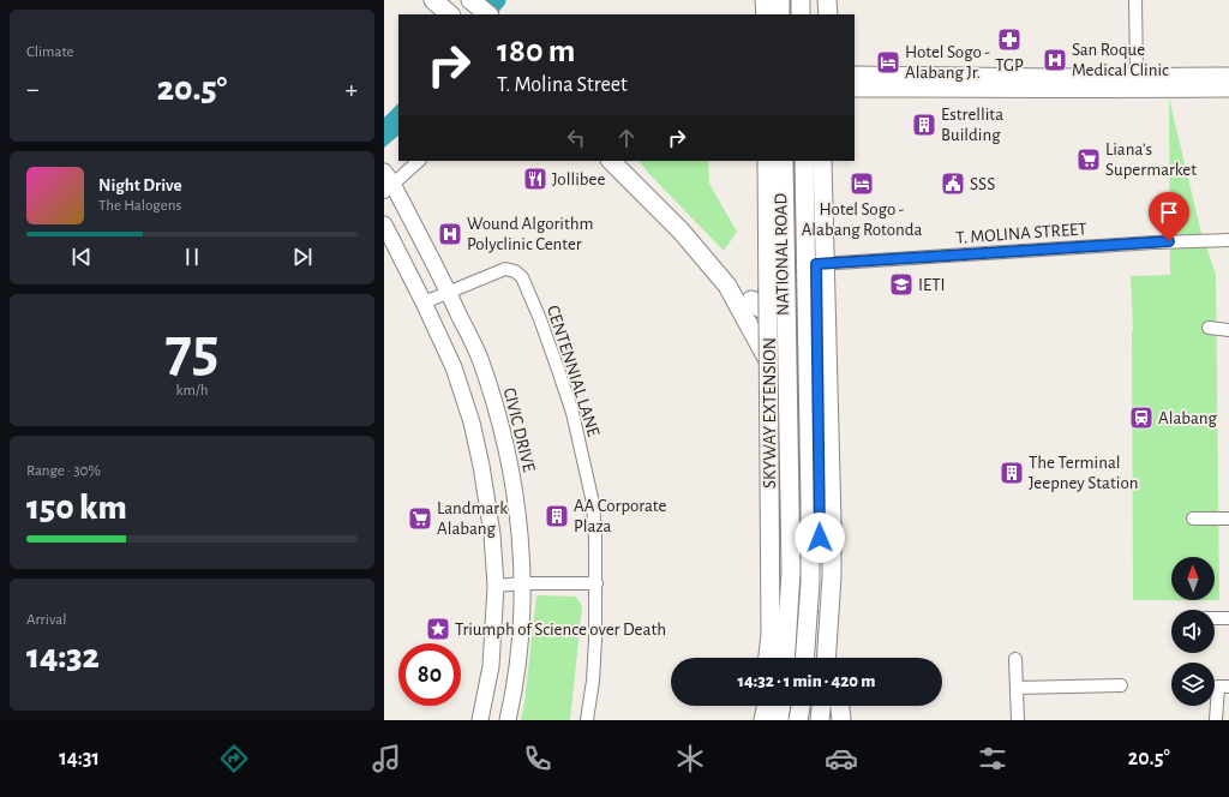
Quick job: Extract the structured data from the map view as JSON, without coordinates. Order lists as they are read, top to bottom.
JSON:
{
  "streets": {
    "highway": ["NATIONAL ROAD", "SKYWAY EXTENSION"],
    "main road": ["CIVIC DRIVE"],
    "street": ["T. MOLINA STREET", "CENTENNIAL LANE"]
  },
  "crossings": [
    ["T. MOLINA STREET", "NATIONAL ROAD"],
    ["CENTENNIAL LANE", "CIVIC DRIVE"]
  ],
  "places": {
    "pharmacy": ["TGP"],
    "hospital": ["San Roque Medical Clinic", "Wound Algorithm Polyclinic Center"],
    "hotel": ["Hotel Sogo - Alabang Jr.", "Hotel Sogo - Alabang Rotonda"],
    "building": ["Estrellita Building", "The Terminal Jeepney Station", "AA Corporate Plaza"],
    "supermarket": ["Liana's Supermarket", "Landmark Alabang"],
    "restaurant": ["Jollibee"],
    "public building": ["SSS"],
    "school or university": ["IETI"],
    "station": ["Alabang"],
    "place": ["Triumph of Science over Death"]
  },
  "north": "top",
  "page": {
    "tile": [
      "Climate",
      ["75", "km/h"],
      ["Range · 30%", "150 km"],
      ["Arrival", "14:32"]
    ],
    "turn": ["180 m", "T. Molina Street"],
    "heat": ["−", "20.5°", "+"],
    "song": ["Night Drive", "The Halogens"],
    "limit": "80",
    "trip": "14:32 · 1 min · 420 m",
    "tabs": ["14:31", "20.5°"]
  }
}
